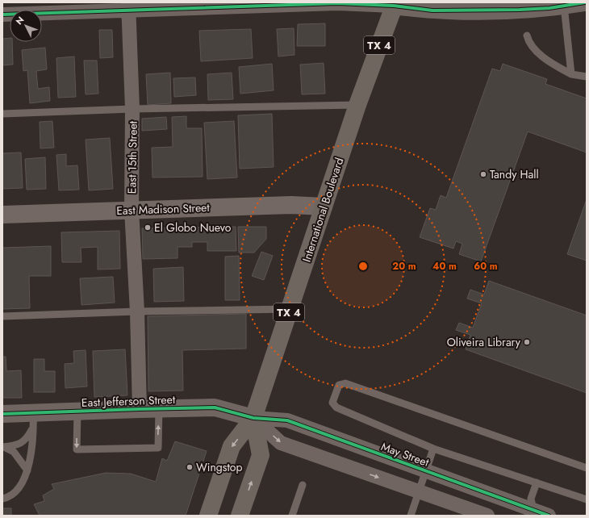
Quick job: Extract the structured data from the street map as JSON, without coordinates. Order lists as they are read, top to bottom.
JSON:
{
  "streets": {
    "main road": ["TX 4", "East Madison Street", "International Boulevard"],
    "street": ["East 15th Street", "East Jefferson Street", "May Street"]
  },
  "crossings": [
    ["East 15th Street", "East Madison Street"],
    ["East 15th Street", "East Jefferson Street"],
    ["East Madison Street", "International Boulevard"],
    ["International Boulevard", "East Jefferson Street"],
    ["International Boulevard", "May Street"],
    ["East Jefferson Street", "May Street"]
  ],
  "places": [
    "Tandy Hall",
    "El Globo Nuevo",
    "Oliveira Library",
    "Wingstop"
  ],
  "north": "top left",
  "rings": ["20 m", "40 m", "60 m"]
}
